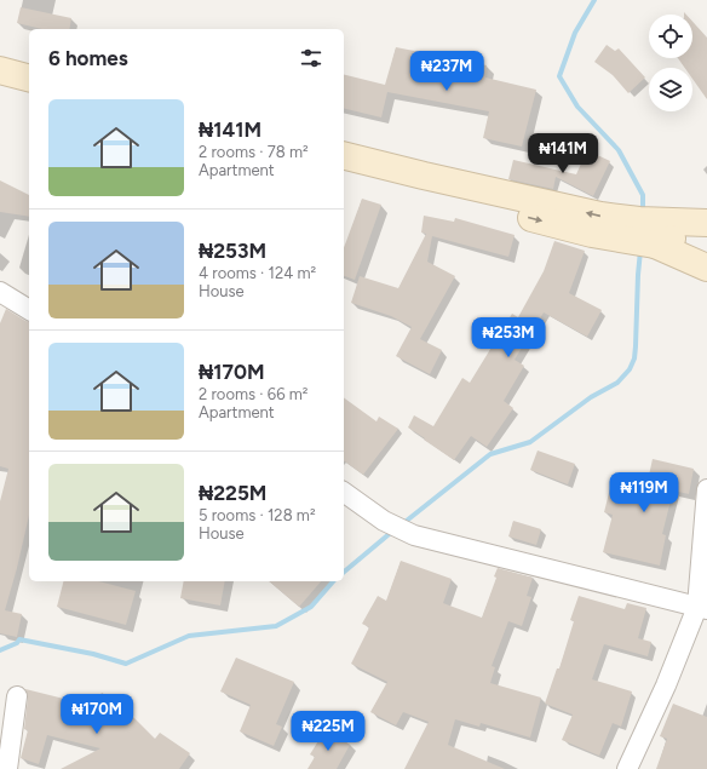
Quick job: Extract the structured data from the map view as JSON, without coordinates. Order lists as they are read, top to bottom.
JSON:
{
  "page": {
    "heading": "6 homes",
    "price": [
      "₦237M",
      "₦141M",
      "₦253M",
      "₦119M",
      "₦170M",
      "₦225M"
    ],
    "list": [
      {
        "name": "₦141M",
        "note": "2 rooms · 78 m² · Apartment"
      },
      {
        "name": "₦253M",
        "note": "4 rooms · 124 m² · House"
      },
      {
        "name": "₦170M",
        "note": "2 rooms · 66 m² · Apartment"
      },
      {
        "name": "₦225M",
        "note": "5 rooms · 128 m² · House"
      }
    ]
  }
}
